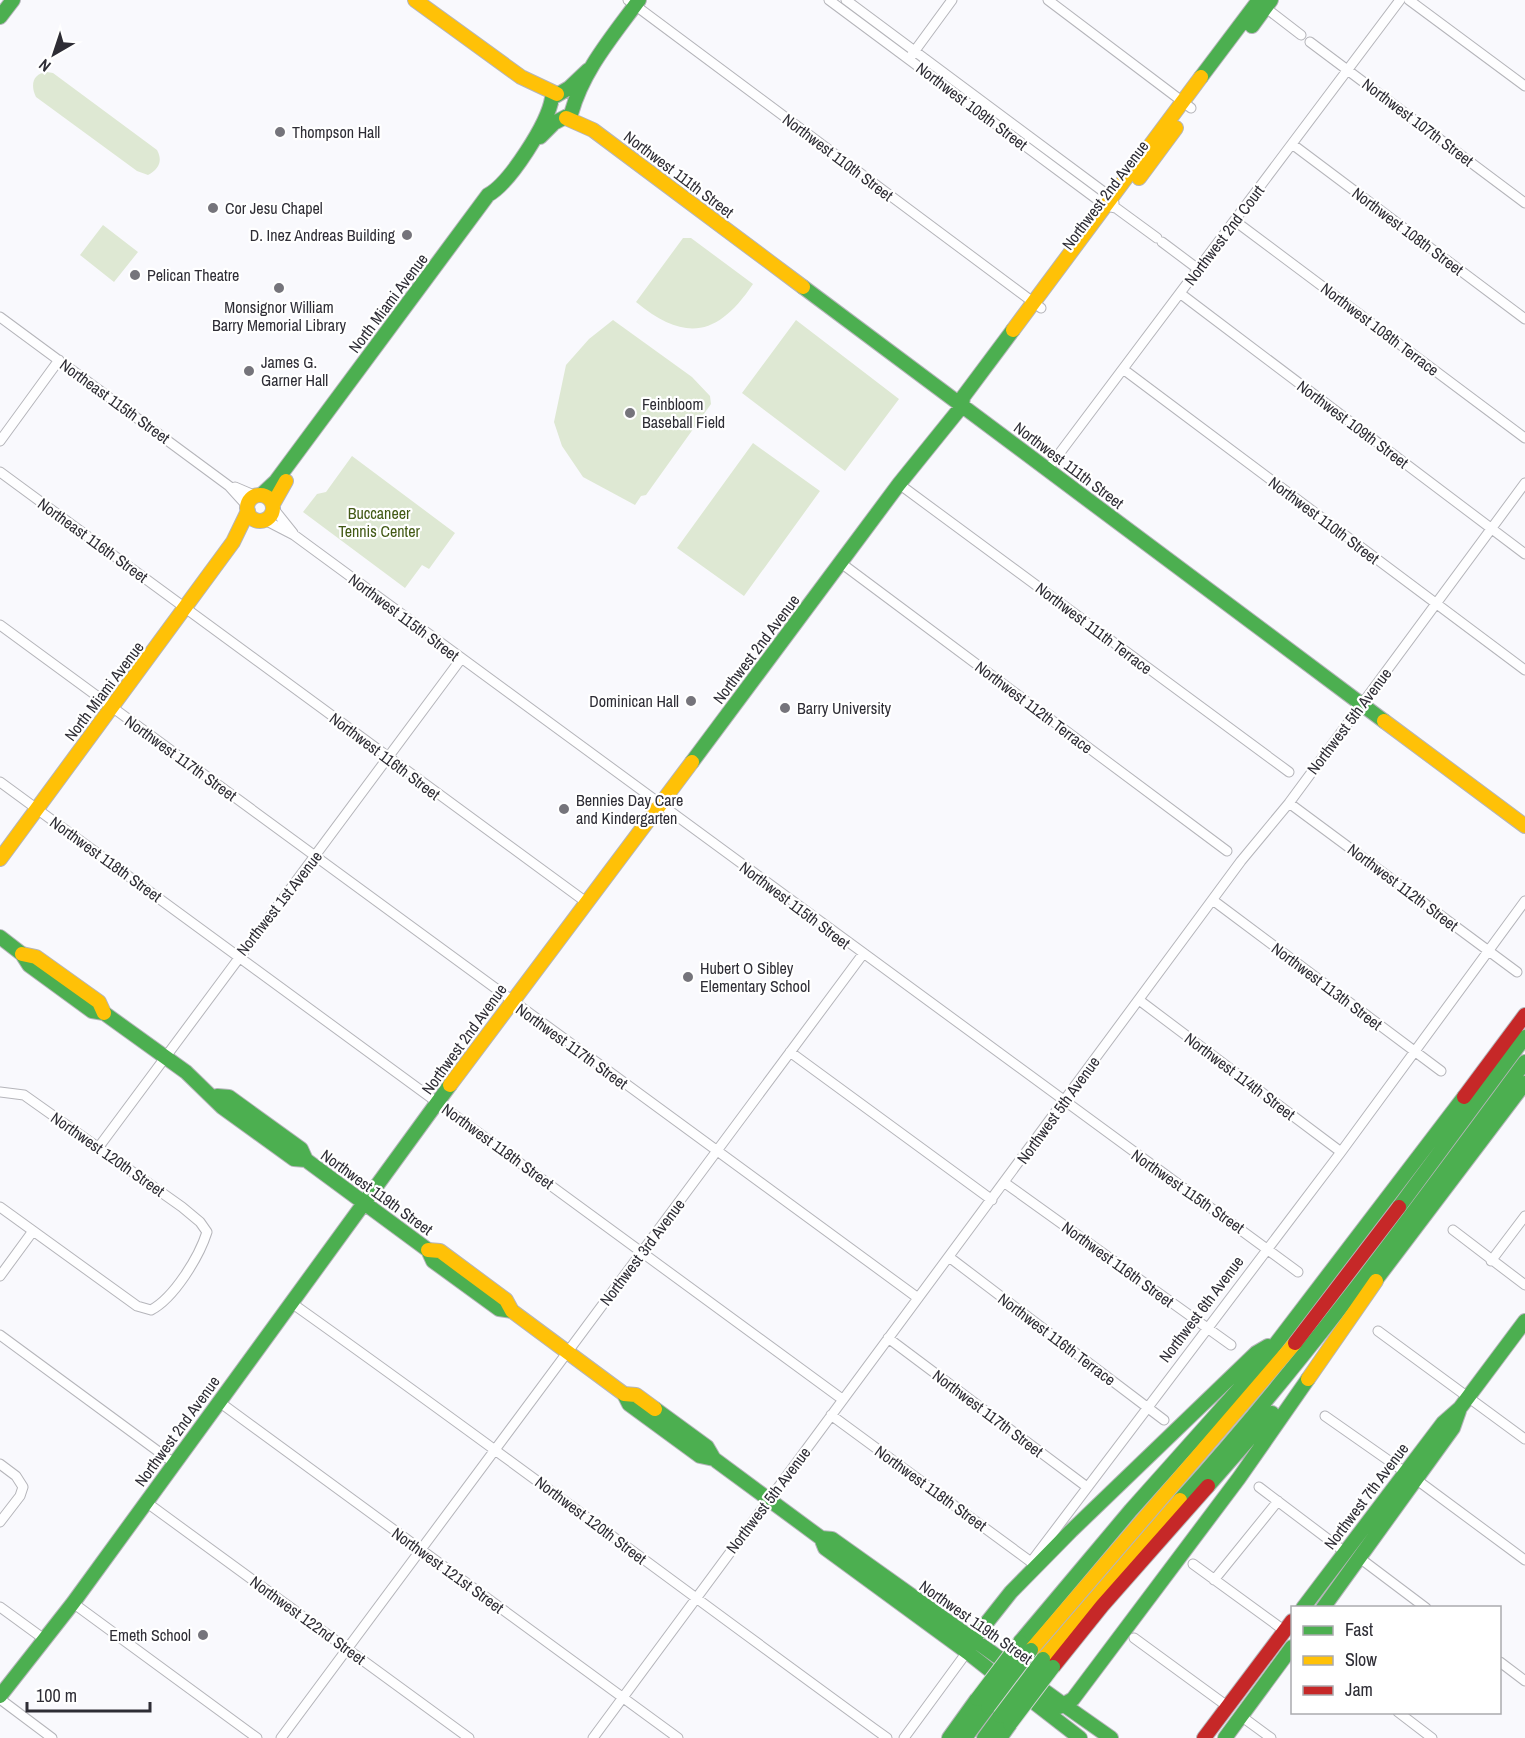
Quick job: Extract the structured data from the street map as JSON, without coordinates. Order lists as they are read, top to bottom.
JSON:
{
  "streets": {
    "main road": [
      "Northwest 111th Street",
      "Northwest 2nd Avenue",
      "North Miami Avenue",
      "Northwest 119th Street",
      "Northwest 6th Avenue",
      "Northwest 7th Avenue"
    ],
    "street": [
      "Northwest 109th Street",
      "Northwest 107th Street",
      "Northwest 110th Street",
      "Northwest 108th Street",
      "Northwest 2nd Court",
      "Northwest 108th Terrace",
      "Northeast 115th Street",
      "Northeast 116th Street",
      "Northwest 115th Street",
      "Northwest 111th Terrace",
      "Northwest 112th Terrace",
      "Northwest 5th Avenue",
      "Northwest 116th Street",
      "Northwest 117th Street",
      "Northwest 118th Street",
      "Northwest 112th Street",
      "Northwest 1st Avenue",
      "Northwest 113th Street",
      "Northwest 114th Street",
      "Northwest 120th Street",
      "Northwest 3rd Avenue",
      "Northwest 116th Terrace",
      "Northwest 121st Street",
      "Northwest 122nd Street"
    ]
  },
  "crossings": [
    ["Northwest 109th Street", "Northwest 2nd Avenue"],
    ["Northwest 109th Street", "Northwest 2nd Court"],
    ["Northwest 109th Street", "Northwest 5th Avenue"],
    ["Northwest 107th Street", "Northwest 2nd Court"],
    ["Northwest 110th Street", "Northwest 2nd Avenue"],
    ["Northwest 110th Street", "Northwest 2nd Court"],
    ["Northwest 110th Street", "North Miami Avenue"],
    ["Northwest 110th Street", "Northwest 5th Avenue"],
    ["Northwest 111th Street", "Northwest 2nd Avenue"],
    ["Northwest 111th Street", "Northwest 2nd Court"],
    ["Northwest 111th Street", "North Miami Avenue"],
    ["Northwest 111th Street", "Northwest 5th Avenue"],
    ["Northwest 2nd Avenue", "Northwest 115th Street"],
    ["Northwest 2nd Avenue", "Northwest 111th Terrace"],
    ["Northwest 2nd Avenue", "Northwest 112th Terrace"],
    ["Northwest 2nd Avenue", "Northwest 116th Street"],
    ["Northwest 2nd Avenue", "Northwest 117th Street"],
    ["Northwest 2nd Avenue", "Northwest 118th Street"],
    ["Northwest 2nd Avenue", "Northwest 120th Street"],
    ["Northwest 2nd Avenue", "Northwest 119th Street"],
    ["Northwest 2nd Avenue", "Northwest 121st Street"],
    ["Northwest 2nd Avenue", "Northwest 122nd Street"],
    ["Northwest 108th Street", "Northwest 2nd Court"],
    ["Northwest 2nd Court", "Northwest 108th Terrace"],
    ["North Miami Avenue", "Northeast 115th Street"],
    ["North Miami Avenue", "Northeast 116th Street"],
    ["North Miami Avenue", "Northwest 116th Street"],
    ["North Miami Avenue", "Northwest 117th Street"],
    ["North Miami Avenue", "Northwest 118th Street"],
    ["Northeast 116th Street", "Northwest 116th Street"],
    ["Northwest 115th Street", "Northwest 5th Avenue"],
    ["Northwest 115th Street", "Northwest 1st Avenue"],
    ["Northwest 115th Street", "Northwest 3rd Avenue"],
    ["Northwest 115th Street", "Northwest 6th Avenue"],
    ["Northwest 5th Avenue", "Northwest 116th Street"],
    ["Northwest 5th Avenue", "Northwest 117th Street"],
    ["Northwest 5th Avenue", "Northwest 118th Street"],
    ["Northwest 5th Avenue", "Northwest 112th Street"],
    ["Northwest 5th Avenue", "Northwest 113th Street"],
    ["Northwest 5th Avenue", "Northwest 114th Street"],
    ["Northwest 5th Avenue", "Northwest 120th Street"],
    ["Northwest 5th Avenue", "Northwest 119th Street"],
    ["Northwest 5th Avenue", "Northwest 116th Terrace"],
    ["Northwest 5th Avenue", "Northwest 121st Street"],
    ["Northwest 116th Street", "Northwest 1st Avenue"],
    ["Northwest 116th Street", "Northwest 6th Avenue"],
    ["Northwest 117th Street", "Northwest 1st Avenue"],
    ["Northwest 117th Street", "Northwest 3rd Avenue"],
    ["Northwest 117th Street", "Northwest 6th Avenue"],
    ["Northwest 118th Street", "Northwest 1st Avenue"],
    ["Northwest 118th Street", "Northwest 3rd Avenue"],
    ["Northwest 118th Street", "Northwest 6th Avenue"],
    ["Northwest 112th Street", "Northwest 6th Avenue"],
    ["Northwest 1st Avenue", "Northwest 120th Street"],
    ["Northwest 1st Avenue", "Northwest 119th Street"],
    ["Northwest 113th Street", "Northwest 6th Avenue"],
    ["Northwest 114th Street", "Northwest 6th Avenue"],
    ["Northwest 120th Street", "Northwest 3rd Avenue"],
    ["Northwest 119th Street", "Northwest 3rd Avenue"],
    ["Northwest 119th Street", "Northwest 6th Avenue"],
    ["Northwest 3rd Avenue", "Northwest 121st Street"],
    ["Northwest 3rd Avenue", "Northwest 122nd Street"],
    ["Northwest 6th Avenue", "Northwest 116th Terrace"]
  ],
  "parks": ["Buccaneer Tennis Center"],
  "places": [
    "Thompson Hall",
    "Cor Jesu Chapel",
    "D. Inez Andreas Building",
    "Pelican Theatre",
    "Monsignor William Barry Memorial Library",
    "James G. Garner Hall",
    "Feinbloom Baseball Field",
    "Dominican Hall",
    "Barry University",
    "Bennies Day Care and Kindergarten",
    "Hubert O Sibley Elementary School",
    "Emeth School"
  ],
  "legend": ["Fast", "Slow", "Jam"],
  "scale_bar": "100 m",
  "north": "bottom left"
}
